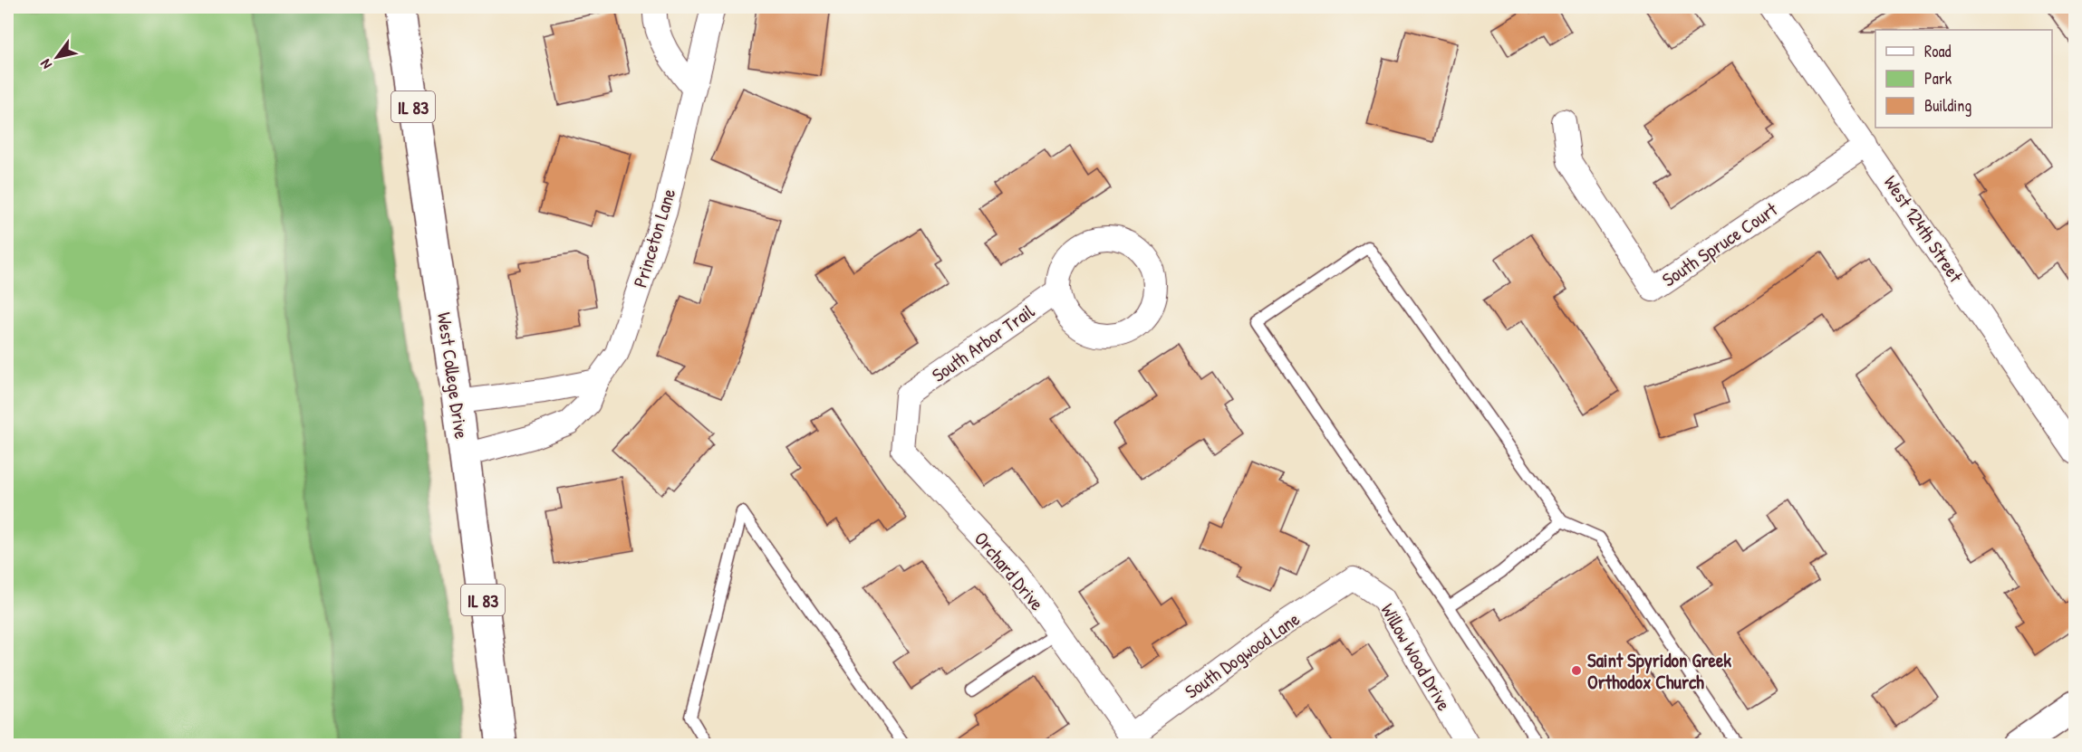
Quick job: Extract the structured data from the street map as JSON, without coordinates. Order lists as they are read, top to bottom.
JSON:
{
  "streets": {
    "main road": ["IL 83", "West College Drive"],
    "street": [
      "West 124th Street",
      "Princeton Lane",
      "South Spruce Court",
      "South Arbor Trail",
      "Orchard Drive",
      "South Dogwood Lane",
      "Willow Wood Drive"
    ]
  },
  "crossings": [
    ["West 124th Street", "South Spruce Court"],
    ["Princeton Lane", "West College Drive"],
    ["South Arbor Trail", "Orchard Drive"],
    ["Orchard Drive", "South Dogwood Lane"],
    ["South Dogwood Lane", "Willow Wood Drive"]
  ],
  "places": ["Saint Spyridon Greek Orthodox Church"],
  "legend": ["Road", "Park", "Building"],
  "north": "bottom left"
}
